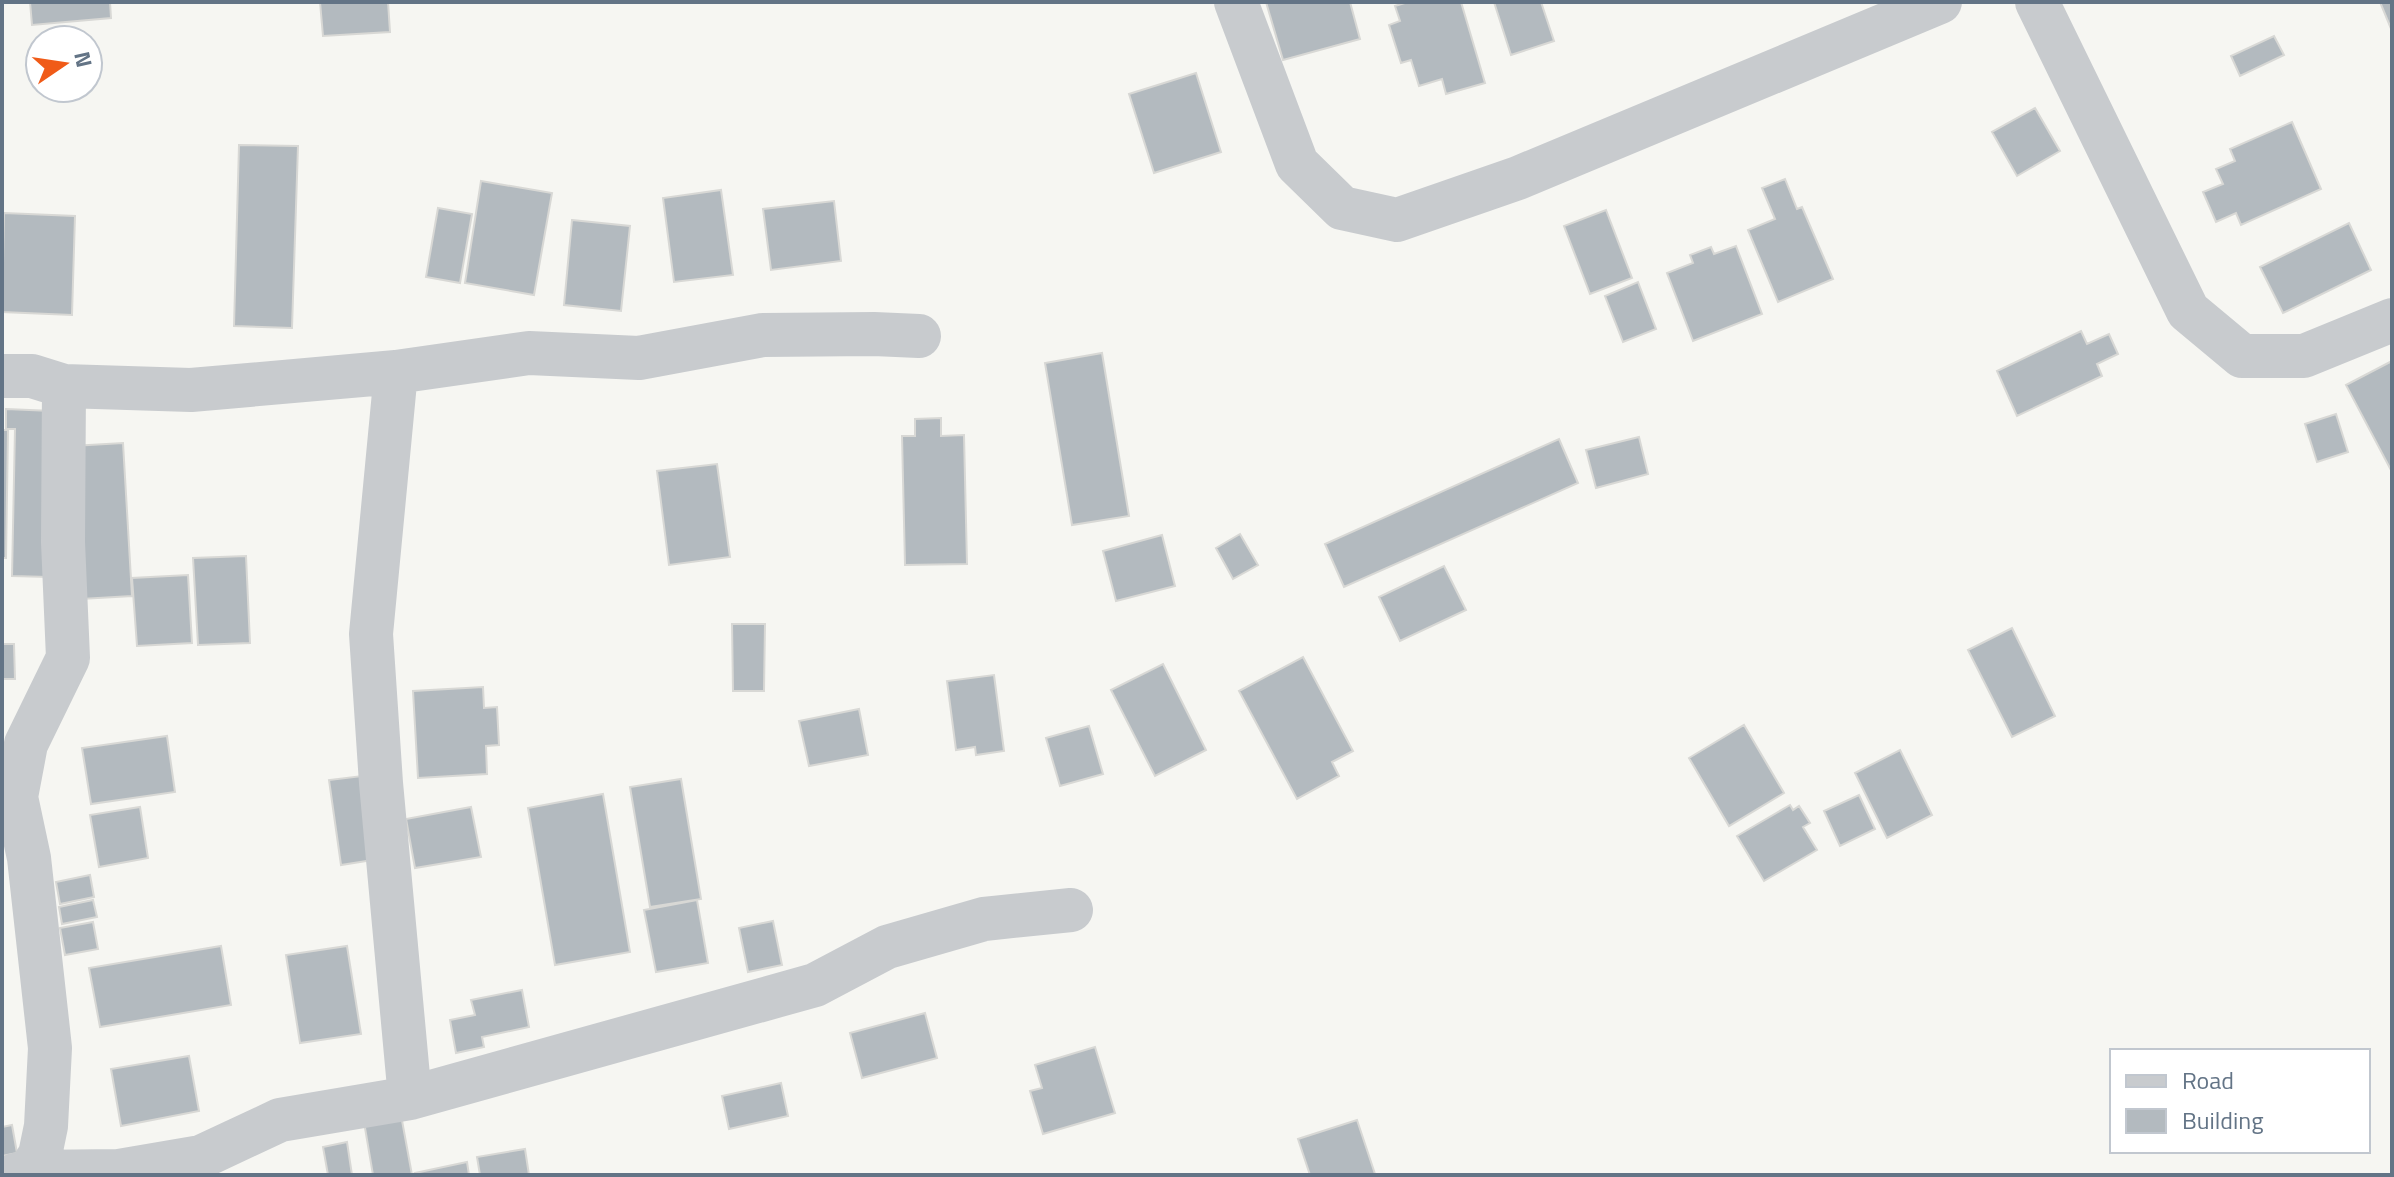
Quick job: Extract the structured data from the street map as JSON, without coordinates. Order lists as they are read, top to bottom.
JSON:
{
  "legend": ["Road", "Building"],
  "north": "right"
}
